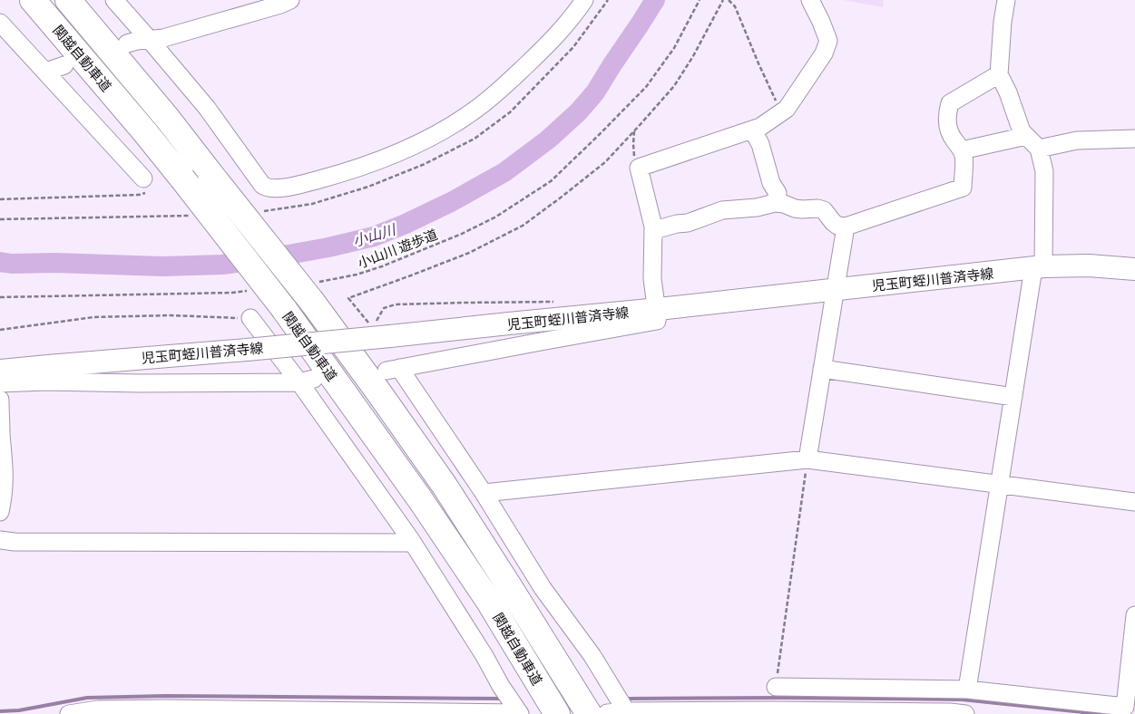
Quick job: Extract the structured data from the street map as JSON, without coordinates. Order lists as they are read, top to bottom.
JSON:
{
  "streets": {
    "highway": ["関越自動車道"],
    "main road": ["児玉町蛭川普済寺線"],
    "path": ["小山川 遊歩道"]
  },
  "crossings": [
    ["関越自動車道", "小山川 遊歩道"]
  ],
  "water": ["小山川"]
}
